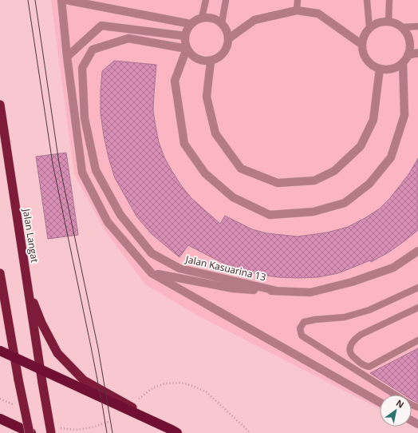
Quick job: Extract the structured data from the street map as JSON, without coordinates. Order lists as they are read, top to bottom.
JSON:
{
  "streets": {
    "highway": ["Jalan Langat"],
    "street": ["Jalan Kasuarina 13"]
  },
  "north": "top right"
}
